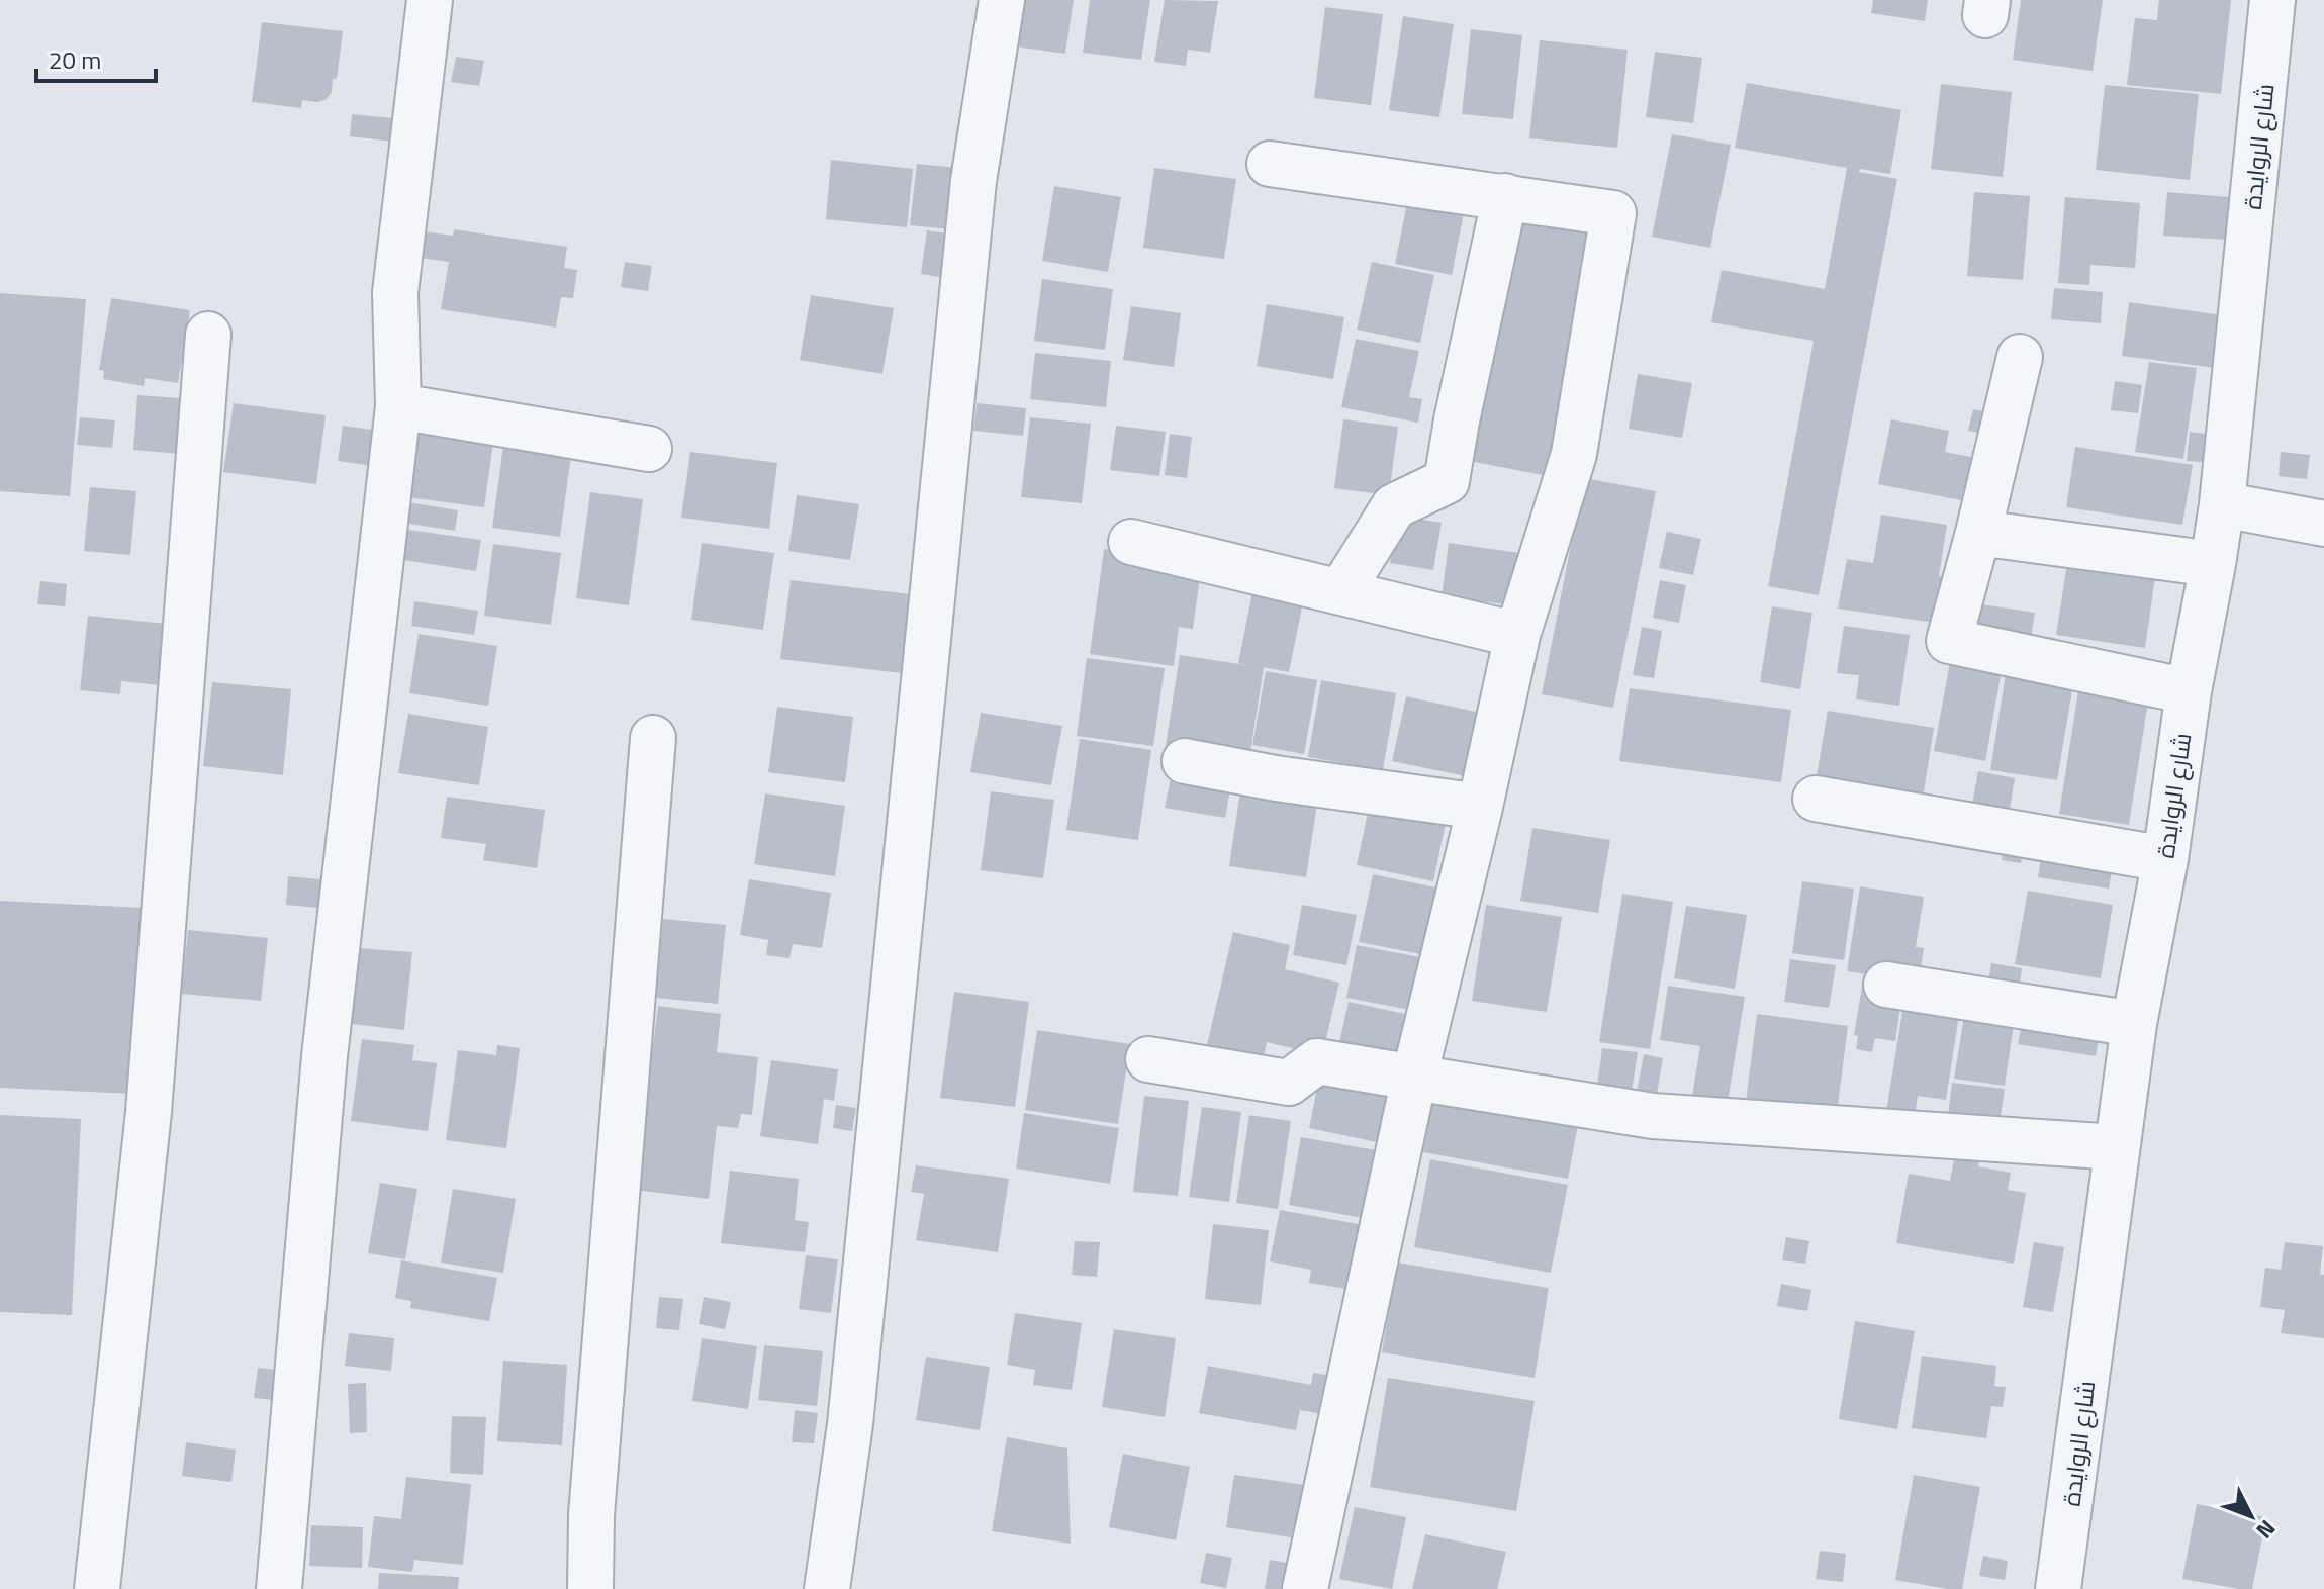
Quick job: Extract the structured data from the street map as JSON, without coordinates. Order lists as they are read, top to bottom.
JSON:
{
  "streets": {
    "street": ["شارع الروايدة"]
  },
  "scale_bar": "20 m",
  "north": "bottom right"
}
